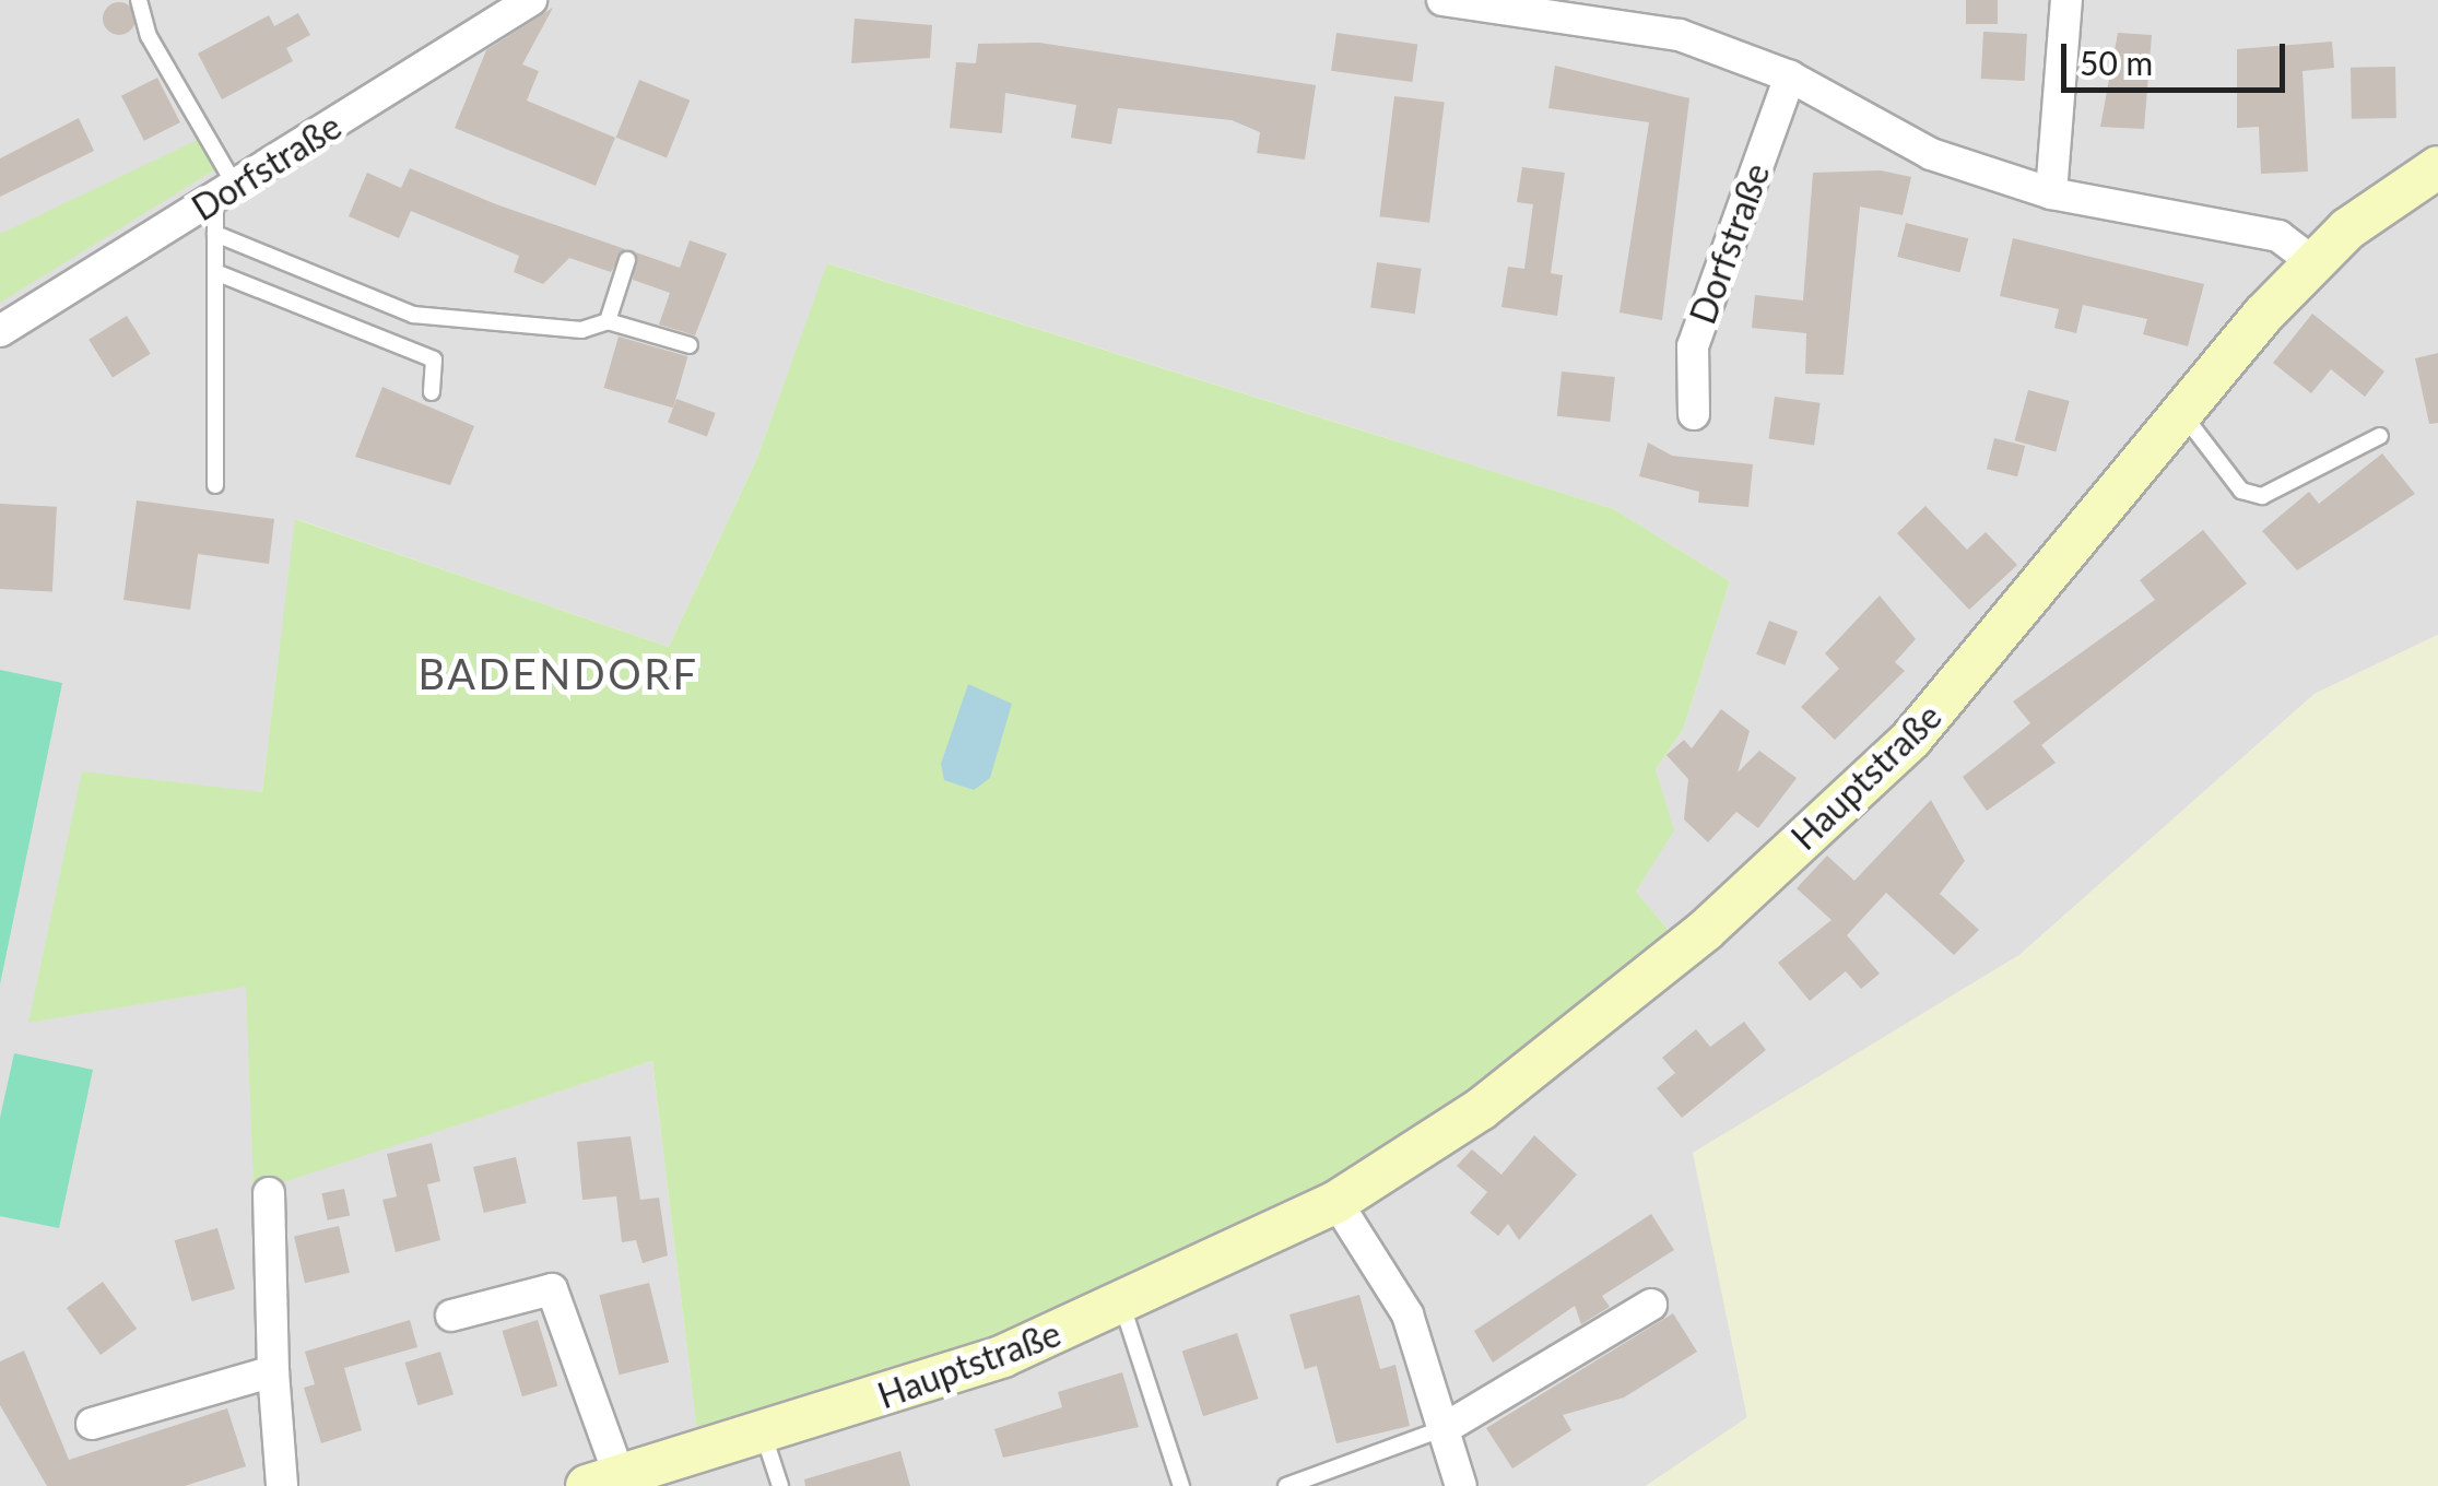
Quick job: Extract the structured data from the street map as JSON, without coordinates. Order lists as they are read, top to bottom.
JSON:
{
  "streets": {
    "main road": ["Hauptstraße"],
    "street": ["Dorfstraße"]
  },
  "districts": ["BADENDORF"],
  "scale_bar": "50 m"
}
